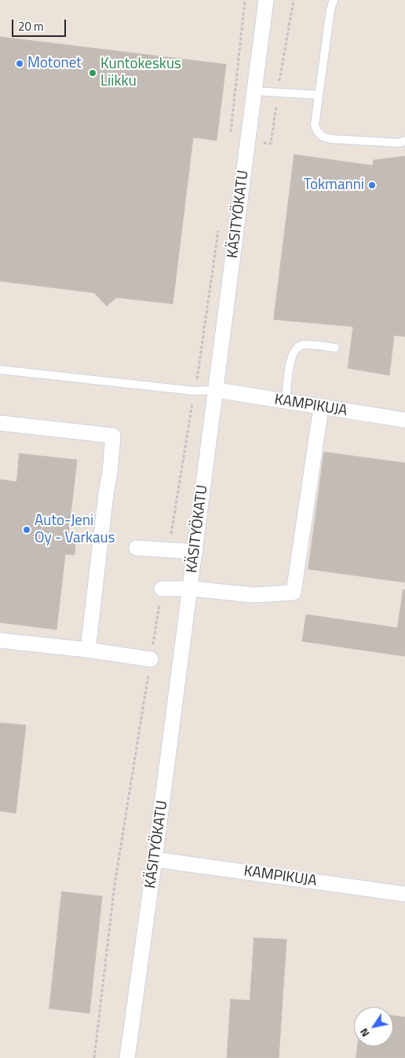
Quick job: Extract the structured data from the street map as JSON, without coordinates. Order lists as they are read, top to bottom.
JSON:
{
  "streets": {
    "street": ["KÄSITYÖKATU", "KAMPIKUJA"]
  },
  "crossings": [
    ["KÄSITYÖKATU", "KAMPIKUJA"]
  ],
  "places": [
    "Motonet",
    "Kuntokeskus Liikku",
    "Tokmanni",
    "Auto-Jeni Oy - Varkaus"
  ],
  "scale_bar": "20 m",
  "north": "bottom left"
}
